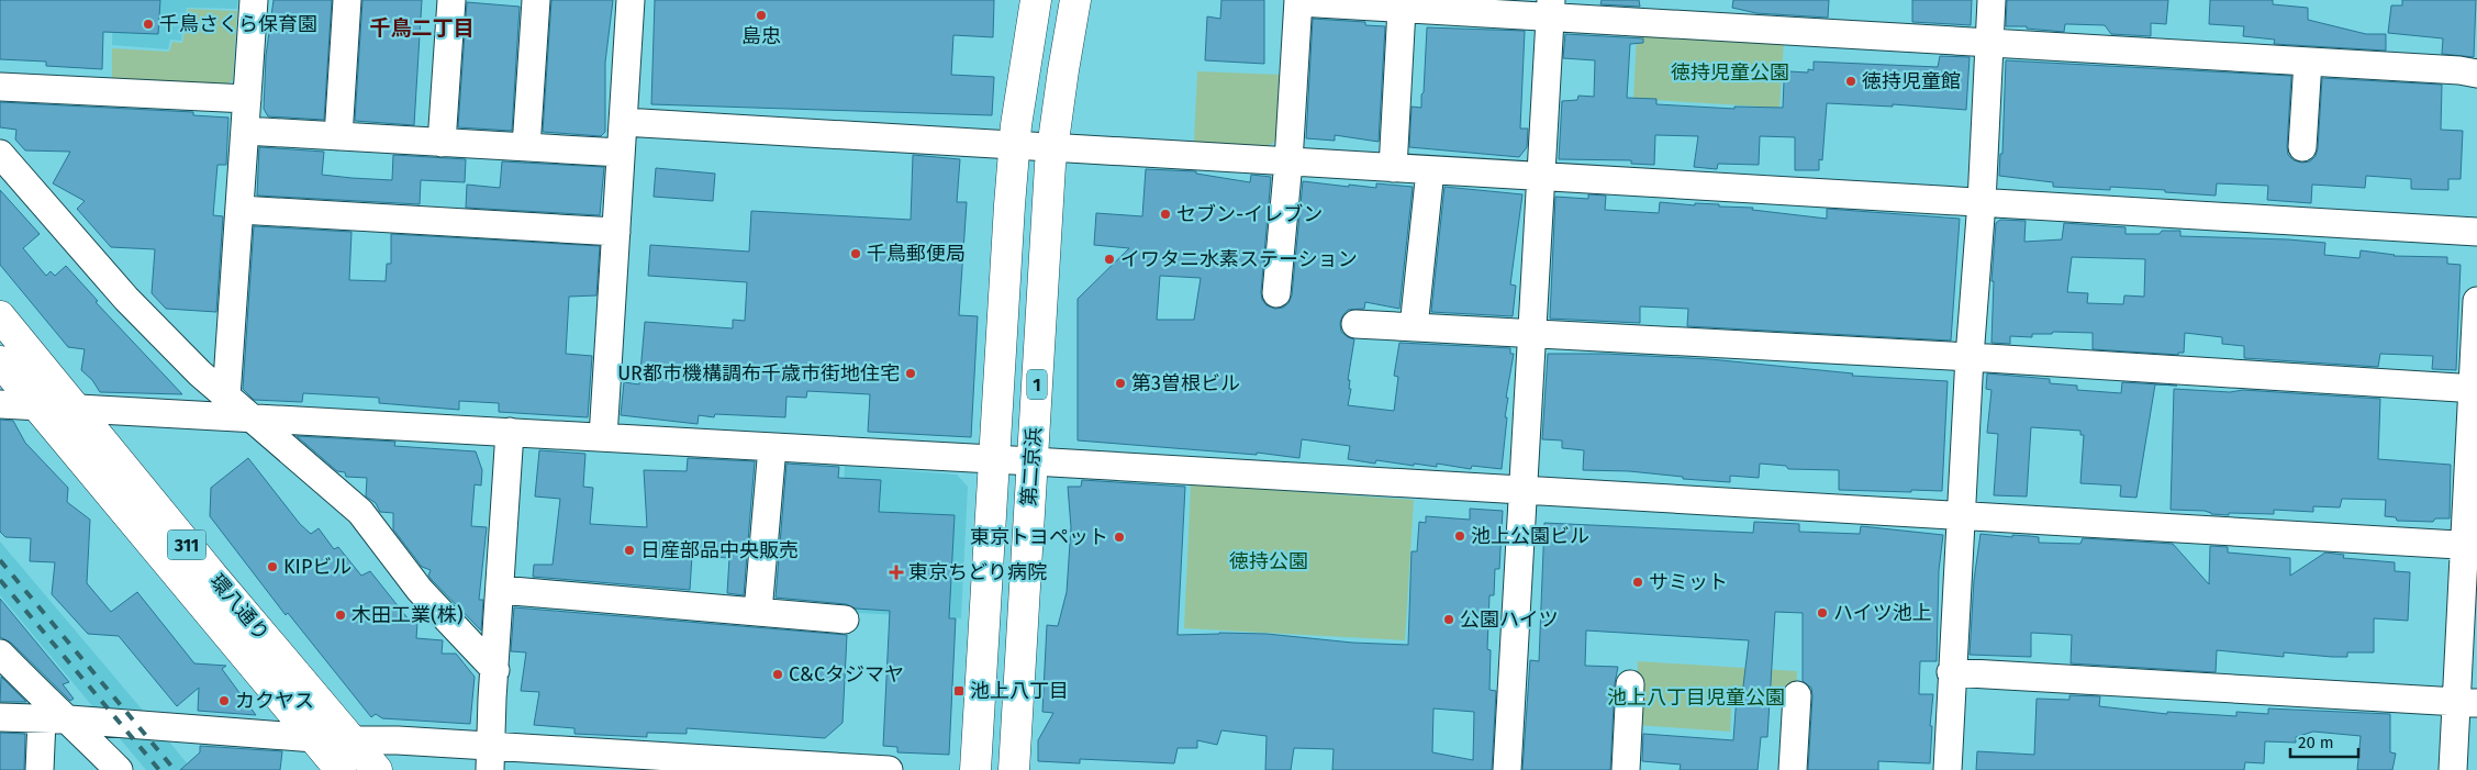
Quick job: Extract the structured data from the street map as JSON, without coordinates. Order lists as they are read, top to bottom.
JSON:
{
  "streets": {
    "main road": [
      "1",
      "第二京浜",
      "311",
      "環八通り"
    ]
  },
  "districts": ["千鳥二丁目"],
  "parks": ["徳持児童公園", "徳持公園", "池上八丁目児童公園"],
  "places": {
    "other": [
      "島忠",
      "千鳥さくら保育園",
      "徳持児童館",
      "セブン-イレブン",
      "千鳥郵便局",
      "イワタニ水素ステーション",
      "UR都市機構調布千歳市街地住宅",
      "第3曽根ビル",
      "池上公園ビル",
      "東京トヨペット",
      "日産部品中央販売",
      "KIPビル",
      "サミット",
      "ハイツ池上",
      "木田工業(株)",
      "公園ハイツ",
      "C&Cタジマヤ",
      "カクヤス"
    ],
    "health": ["東京ちどり病院"],
    "transit": ["池上八丁目"]
  },
  "scale_bar": "20 m"
}
